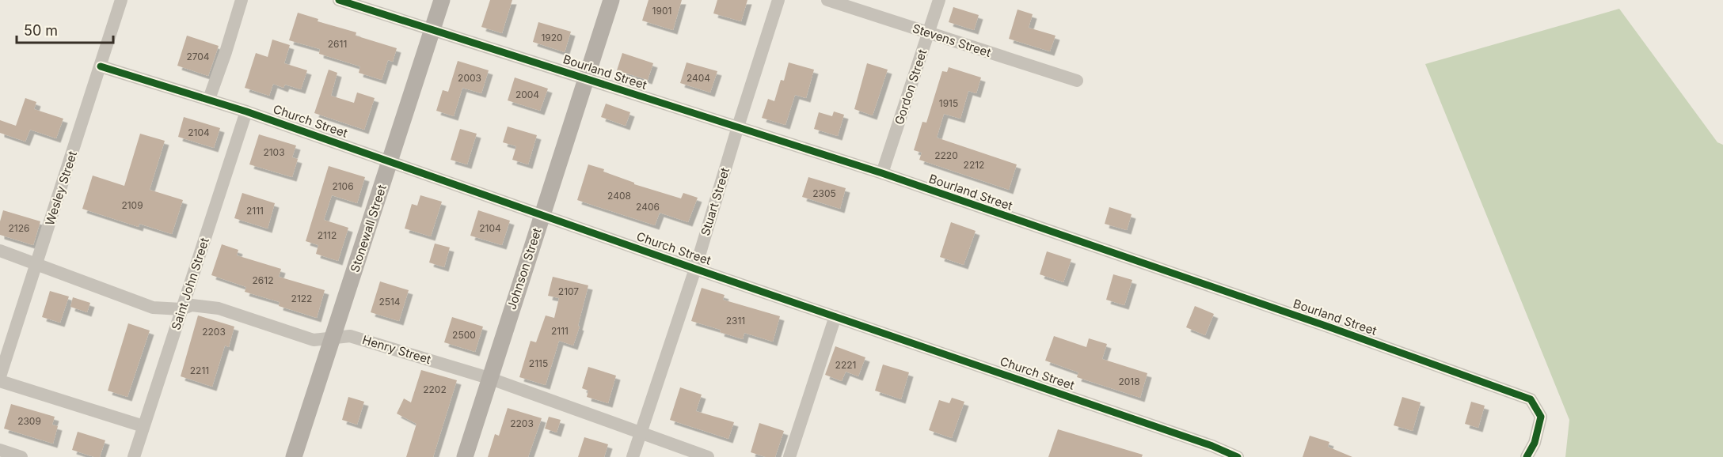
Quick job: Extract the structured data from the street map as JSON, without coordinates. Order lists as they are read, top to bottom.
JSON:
{
  "streets": {
    "main road": ["Stonewall Street", "Johnson Street"],
    "street": [
      "Stevens Street",
      "Bourland Street",
      "Gordon Street",
      "Church Street",
      "Wesley Street",
      "Stuart Street",
      "Saint John Street",
      "Henry Street"
    ]
  },
  "crossings": [
    ["Stevens Street", "Gordon Street"],
    ["Bourland Street", "Gordon Street"],
    ["Bourland Street", "Stuart Street"],
    ["Bourland Street", "Stonewall Street"],
    ["Bourland Street", "Johnson Street"],
    ["Church Street", "Wesley Street"],
    ["Church Street", "Stuart Street"],
    ["Church Street", "Stonewall Street"],
    ["Church Street", "Johnson Street"],
    ["Church Street", "Saint John Street"],
    ["Wesley Street", "Henry Street"],
    ["Stuart Street", "Henry Street"],
    ["Stonewall Street", "Henry Street"],
    ["Johnson Street", "Henry Street"],
    ["Saint John Street", "Henry Street"]
  ],
  "house_numbers": [
    "1901",
    "1920",
    "2611",
    "2704",
    "2003",
    "2404",
    "2004",
    "1915",
    "2104",
    "2103",
    "2220",
    "2212",
    "2106",
    "2305",
    "2408",
    "2109",
    "2406",
    "2111",
    "2126",
    "2104",
    "2112",
    "2612",
    "2107",
    "2122",
    "2514",
    "2311",
    "2111",
    "2203",
    "2500",
    "2115",
    "2221",
    "2211",
    "2018",
    "2202",
    "2309",
    "2203"
  ],
  "scale_bar": "50 m"
}
